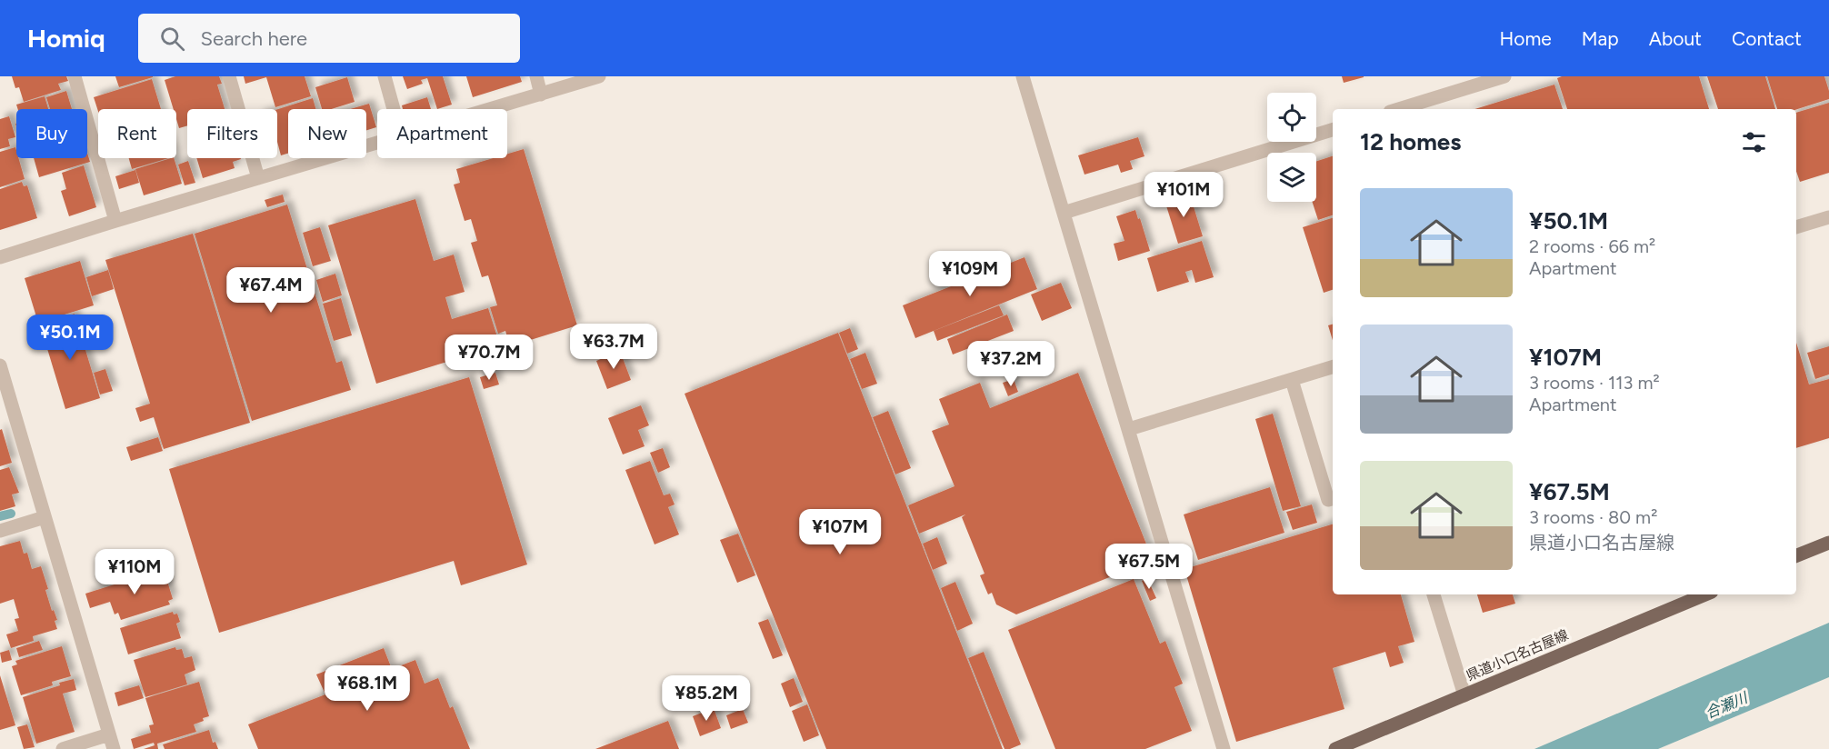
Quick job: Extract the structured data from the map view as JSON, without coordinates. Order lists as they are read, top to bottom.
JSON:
{
  "streets": {
    "main road": ["県道小口名古屋線"]
  },
  "water": ["合瀬川"],
  "page": {
    "header": "Homiq",
    "search": "Search here",
    "nav": [
      "Home",
      "Map",
      "About",
      "Contact"
    ],
    "chip": [
      "Buy",
      "Rent",
      "Filters",
      "New",
      "Apartment"
    ],
    "heading": "12 homes",
    "price": [
      "¥101M",
      "¥109M",
      "¥67.4M",
      "¥50.1M",
      "¥63.7M",
      "¥70.7M",
      "¥37.2M",
      "¥107M",
      "¥67.5M",
      "¥110M",
      "¥68.1M",
      "¥85.2M"
    ],
    "list": [
      {
        "name": "¥50.1M",
        "note": "2 rooms · 66 m² · Apartment"
      },
      {
        "name": "¥107M",
        "note": "3 rooms · 113 m² · Apartment"
      },
      {
        "name": "¥67.5M",
        "note": "3 rooms · 80 m² · 県道小口名古屋線"
      }
    ]
  }
}
